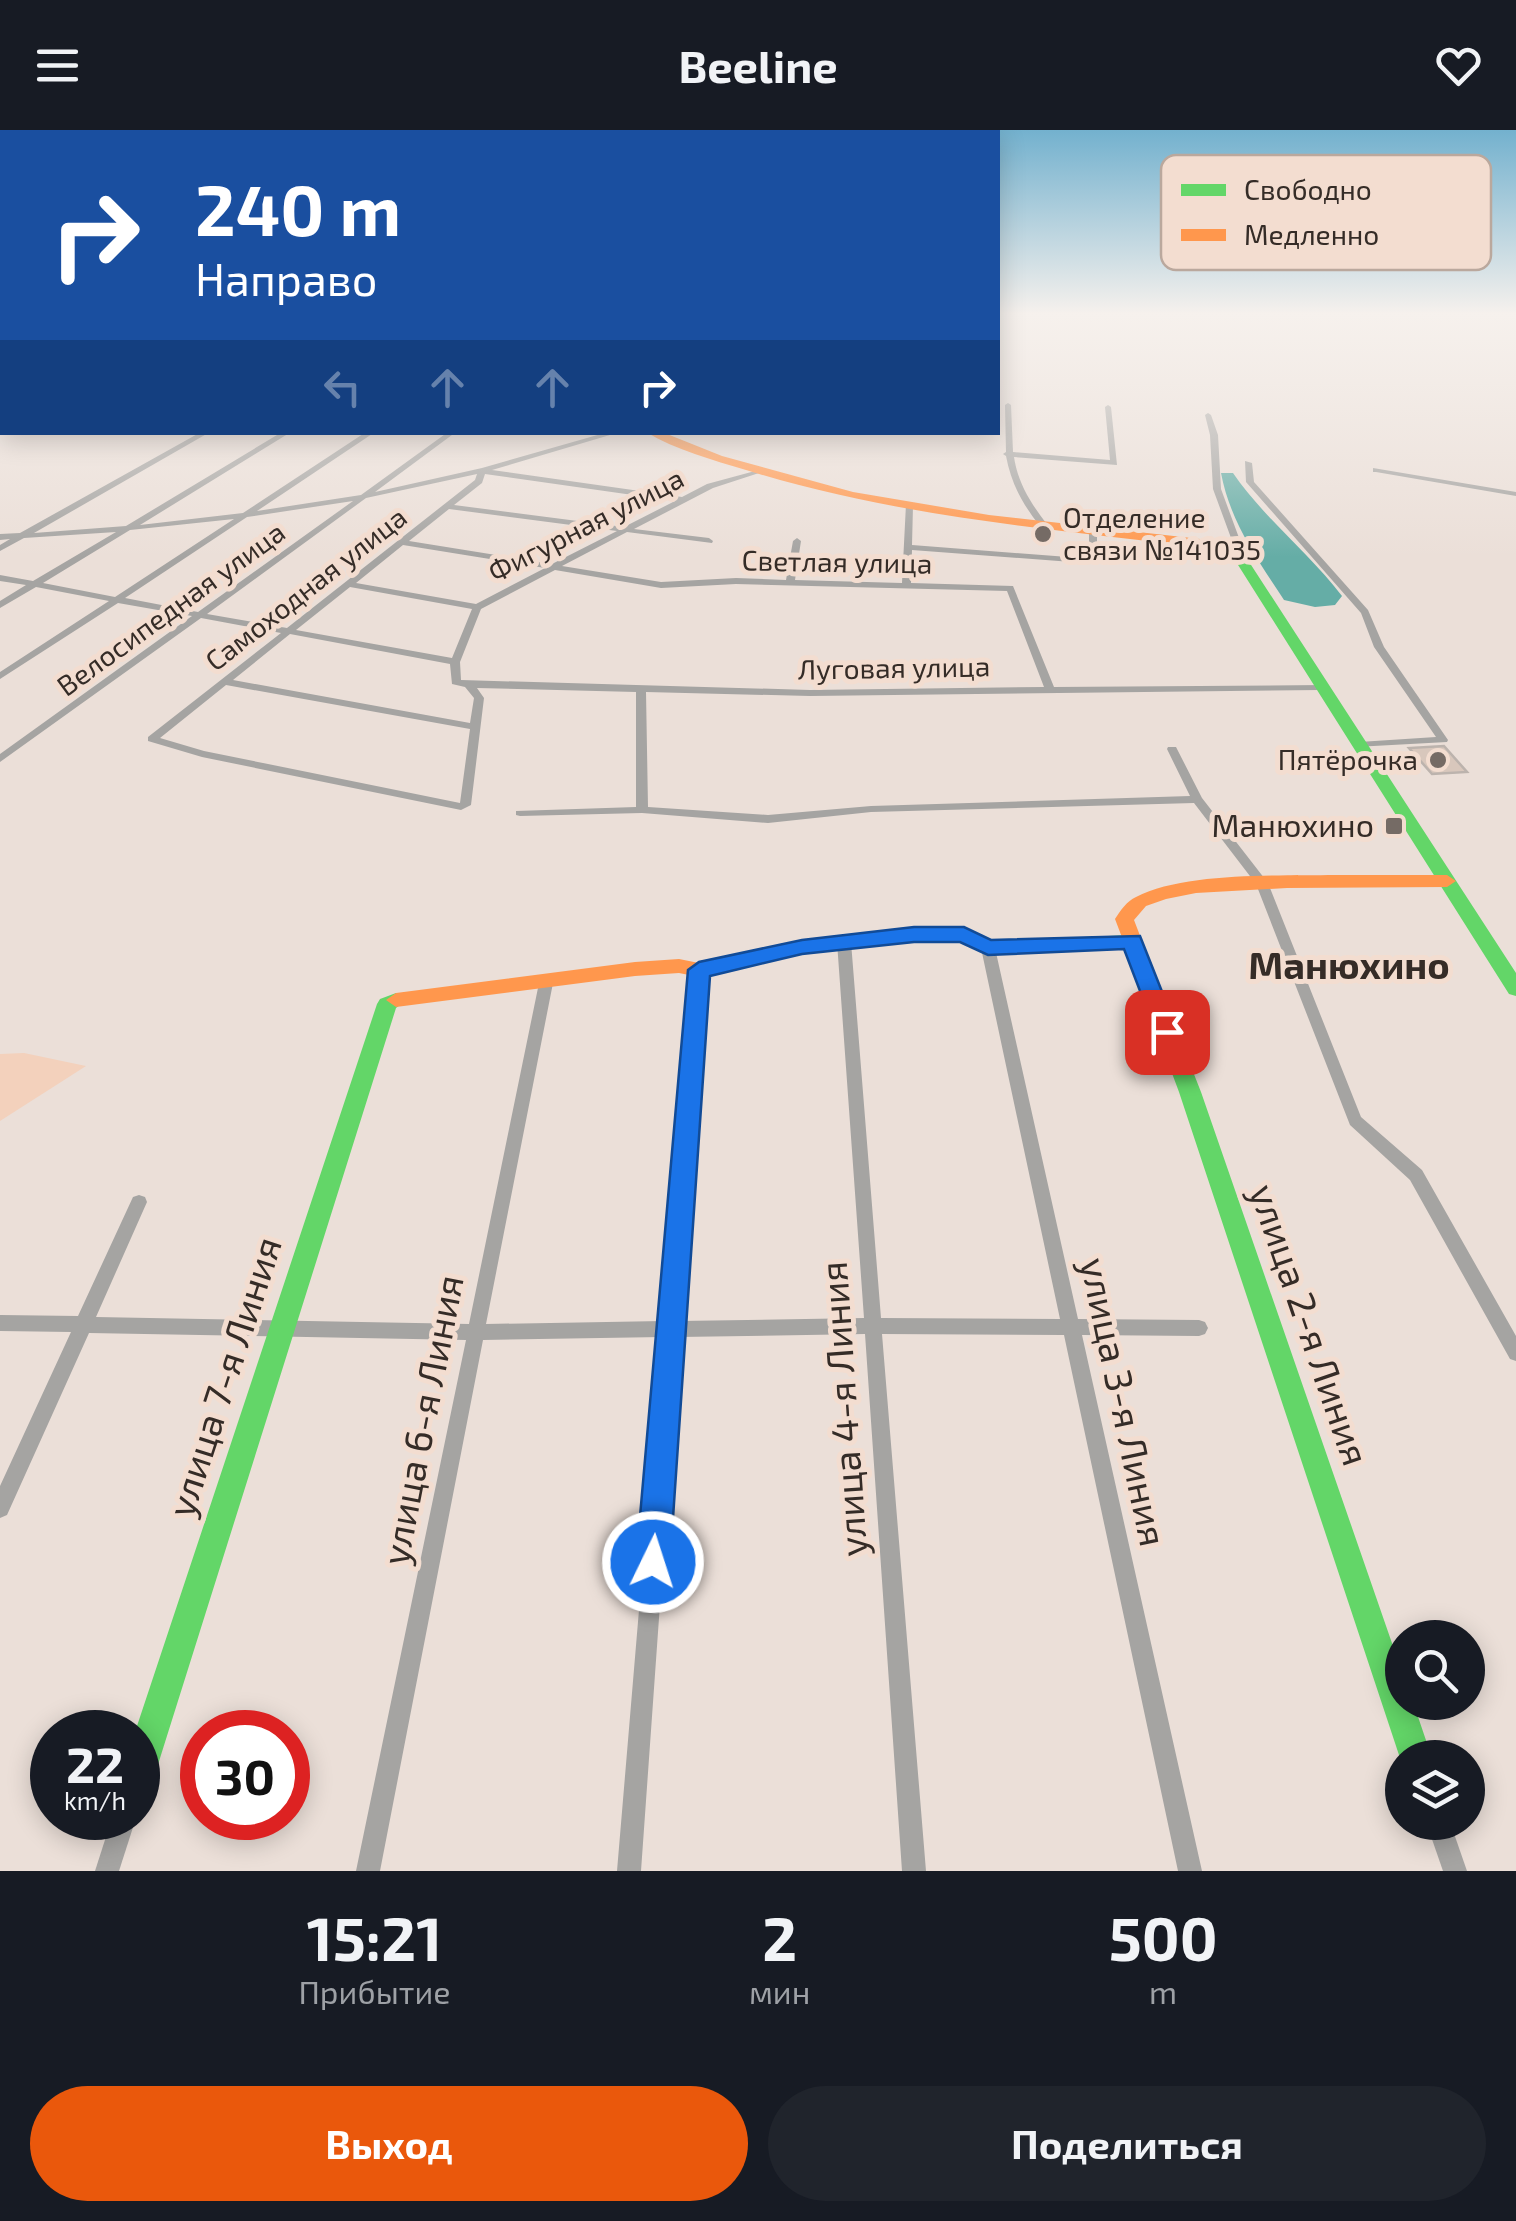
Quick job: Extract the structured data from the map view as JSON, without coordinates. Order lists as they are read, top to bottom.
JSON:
{
  "streets": {
    "street": [
      "Фигурная улица",
      "Светлая улица",
      "Самоходная улица",
      "Велосипедная улица",
      "Луговая улица",
      "улица 2-я Линия",
      "улица 7-я Линия",
      "улица 3-я Линия",
      "улица 4-я Линия",
      "улица 6-я Линия"
    ]
  },
  "crossings": [
    ["Фигурная улица", "Светлая улица"],
    ["Светлая улица", "Самоходная улица"],
    ["Светлая улица", "Луговая улица"],
    ["улица 7-я Линия", "улица 6-я Линия"]
  ],
  "districts": ["Манюхино"],
  "places": {
    "other": ["Отделение связи №141035", "Пятёрочка"],
    "transit": ["Манюхино"]
  },
  "legend": ["Свободно", "Медленно"],
  "page": {
    "header": "Beeline",
    "turn": ["240 m", "Направо"],
    "speed": "22 km/h",
    "limit": "30",
    "eta": [
      "15:21",
      "Прибытие",
      "2",
      "мин",
      "500",
      "m"
    ],
    "buttons": ["Выход", "Поделиться"]
  }
}
